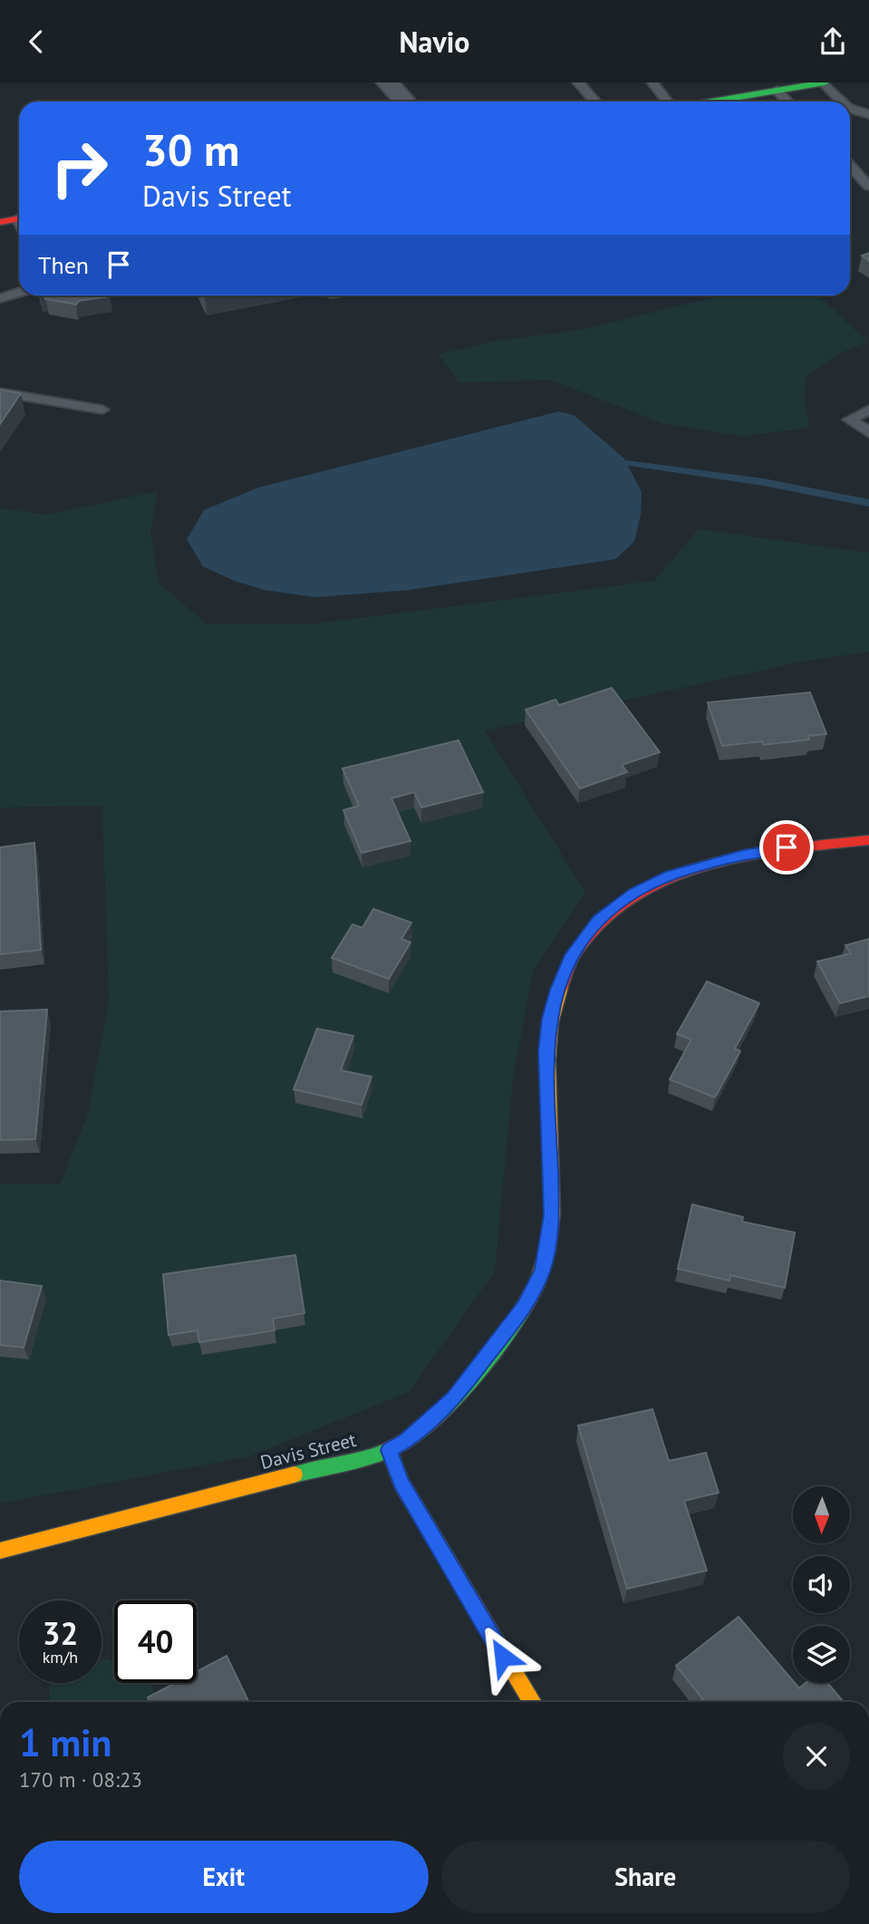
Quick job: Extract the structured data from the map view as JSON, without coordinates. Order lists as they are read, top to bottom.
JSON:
{
  "streets": {
    "street": ["Davis Street"]
  },
  "north": "bottom",
  "page": {
    "header": "Navio",
    "turn": ["30 m", "Davis Street"],
    "then": "Then",
    "speed": "32 km/h",
    "limit": "40",
    "heading": ["1 min", "170 m · 08:23"],
    "buttons": ["Exit", "Share"]
  }
}
